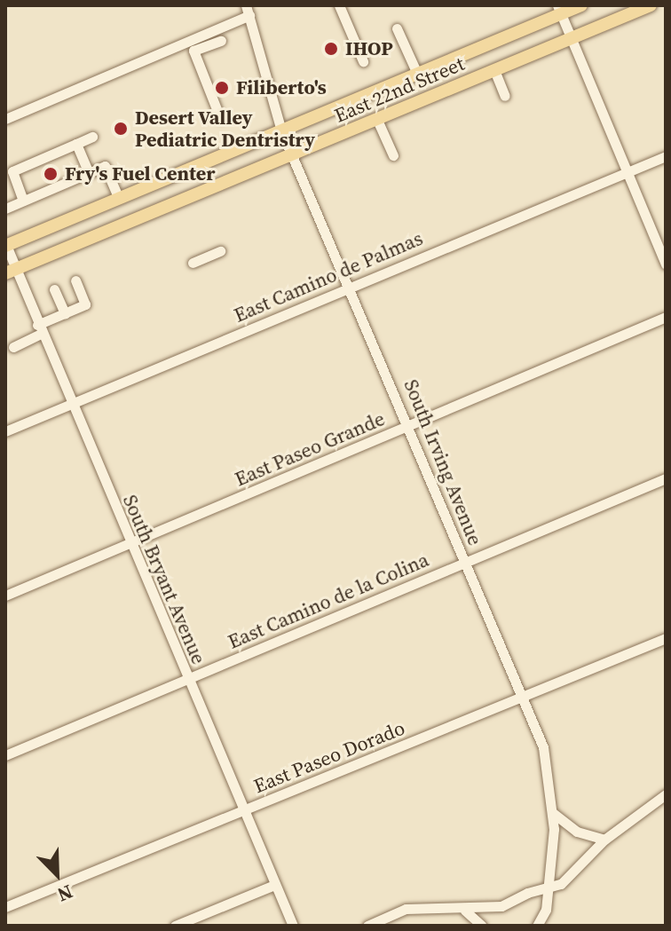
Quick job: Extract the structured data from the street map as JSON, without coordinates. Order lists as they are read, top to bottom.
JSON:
{
  "streets": {
    "main road": ["East 22nd Street"],
    "street": [
      "East Camino de Palmas",
      "East Paseo Grande",
      "South Irving Avenue",
      "South Bryant Avenue",
      "East Camino de la Colina",
      "East Paseo Dorado"
    ]
  },
  "crossings": [
    ["East 22nd Street", "South Irving Avenue"],
    ["East 22nd Street", "South Bryant Avenue"],
    ["East Camino de Palmas", "South Irving Avenue"],
    ["East Camino de Palmas", "South Bryant Avenue"],
    ["East Paseo Grande", "South Irving Avenue"],
    ["East Paseo Grande", "South Bryant Avenue"],
    ["South Irving Avenue", "East Camino de la Colina"],
    ["South Irving Avenue", "East Paseo Dorado"],
    ["South Bryant Avenue", "East Camino de la Colina"],
    ["South Bryant Avenue", "East Paseo Dorado"]
  ],
  "places": [
    "IHOP",
    "Filiberto's",
    "Desert Valley Pediatric Dentristry",
    "Fry's Fuel Center"
  ],
  "north": "bottom right"
}
